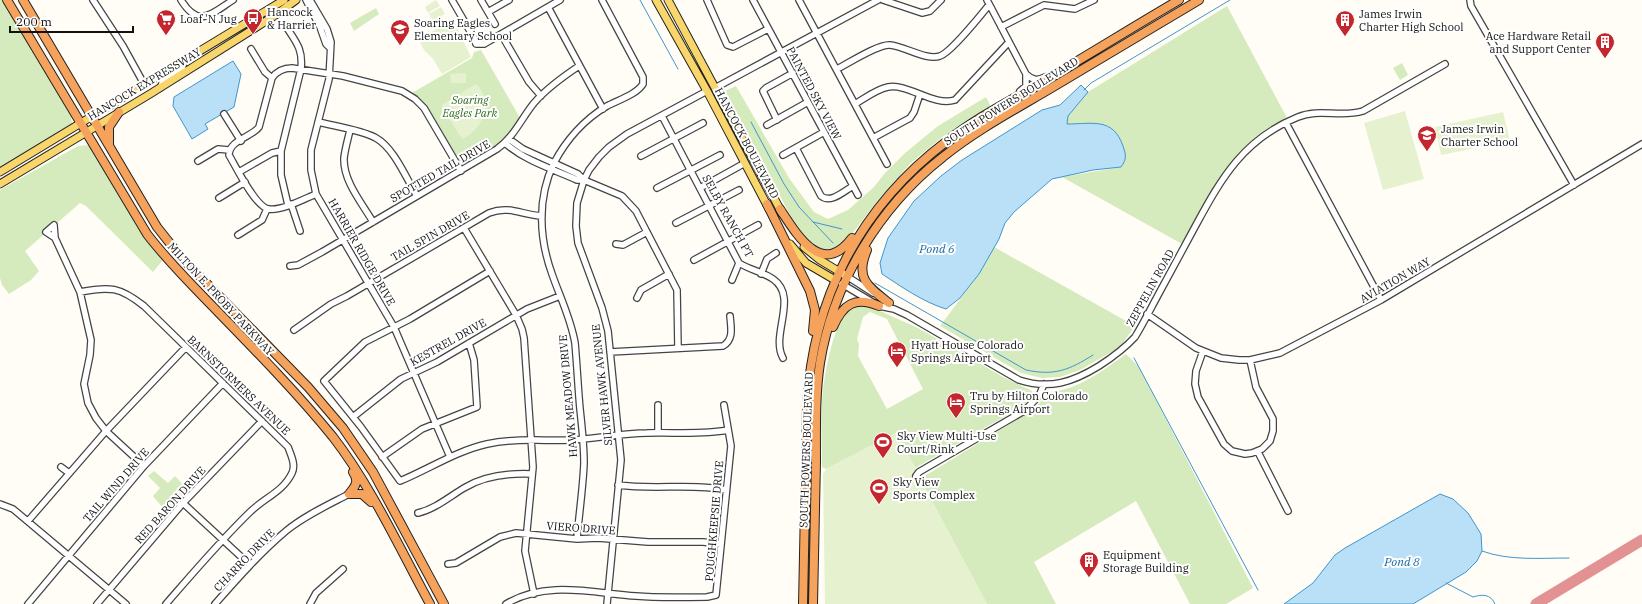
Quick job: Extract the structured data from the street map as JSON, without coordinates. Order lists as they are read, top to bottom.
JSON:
{
  "streets": {
    "highway": ["SOUTH POWERS BOULEVARD", "MILTON E. PROBY PARKWAY"],
    "main road": ["HANCOCK EXPRESSWAY", "HANCOCK BOULEVARD"],
    "street": [
      "PAINTED SKY VIEW",
      "SPOTTED TAIL DRIVE",
      "SELBY RANCH PT",
      "TAIL SPIN DRIVE",
      "HARRIER RIDGE DRIVE",
      "AVIATION WAY",
      "ZEPPELIN ROAD",
      "KESTREL DRIVE",
      "BARNSTORMERS AVENUE",
      "SILVER HAWK AVENUE",
      "HAWK MEADOW DRIVE",
      "TAIL WIND DRIVE",
      "RED BARON DRIVE",
      "POUGHKEEPSIE DRIVE",
      "VIERO DRIVE",
      "CHARRO DRIVE"
    ]
  },
  "crossings": [
    ["HANCOCK EXPRESSWAY", "MILTON E. PROBY PARKWAY"],
    ["SOUTH POWERS BOULEVARD", "HANCOCK BOULEVARD"],
    ["SOUTH POWERS BOULEVARD", "ZEPPELIN ROAD"],
    ["HANCOCK BOULEVARD", "ZEPPELIN ROAD"],
    ["HANCOCK BOULEVARD", "SILVER HAWK AVENUE"],
    ["SPOTTED TAIL DRIVE", "HARRIER RIDGE DRIVE"],
    ["SELBY RANCH PT", "SILVER HAWK AVENUE"],
    ["TAIL SPIN DRIVE", "HARRIER RIDGE DRIVE"],
    ["TAIL SPIN DRIVE", "HAWK MEADOW DRIVE"],
    ["HARRIER RIDGE DRIVE", "KESTREL DRIVE"],
    ["AVIATION WAY", "ZEPPELIN ROAD"],
    ["KESTREL DRIVE", "HAWK MEADOW DRIVE"],
    ["BARNSTORMERS AVENUE", "TAIL WIND DRIVE"],
    ["BARNSTORMERS AVENUE", "RED BARON DRIVE"],
    ["SILVER HAWK AVENUE", "POUGHKEEPSIE DRIVE"],
    ["SILVER HAWK AVENUE", "VIERO DRIVE"],
    ["HAWK MEADOW DRIVE", "VIERO DRIVE"],
    ["POUGHKEEPSIE DRIVE", "VIERO DRIVE"]
  ],
  "water": ["Pond 6", "Pond 8"],
  "parks": ["Soaring Eagles Park"],
  "places": {
    "bus stop": ["Hancock & Harrier"],
    "supermarket": ["Loaf 'N Jug"],
    "building": ["James Irwin Charter High School", "Ace Hardware Retail and Support Center", "Equipment Storage Building"],
    "school or university": ["Soaring Eagles Elementary School", "James Irwin Charter School"],
    "hotel": ["Hyatt House Colorado Springs Airport", "Tru by Hilton Colorado Springs Airport"],
    "sports": ["Sky View Multi-Use Court/Rink", "Sky View Sports Complex"]
  },
  "scale_bar": "200 m"
}
